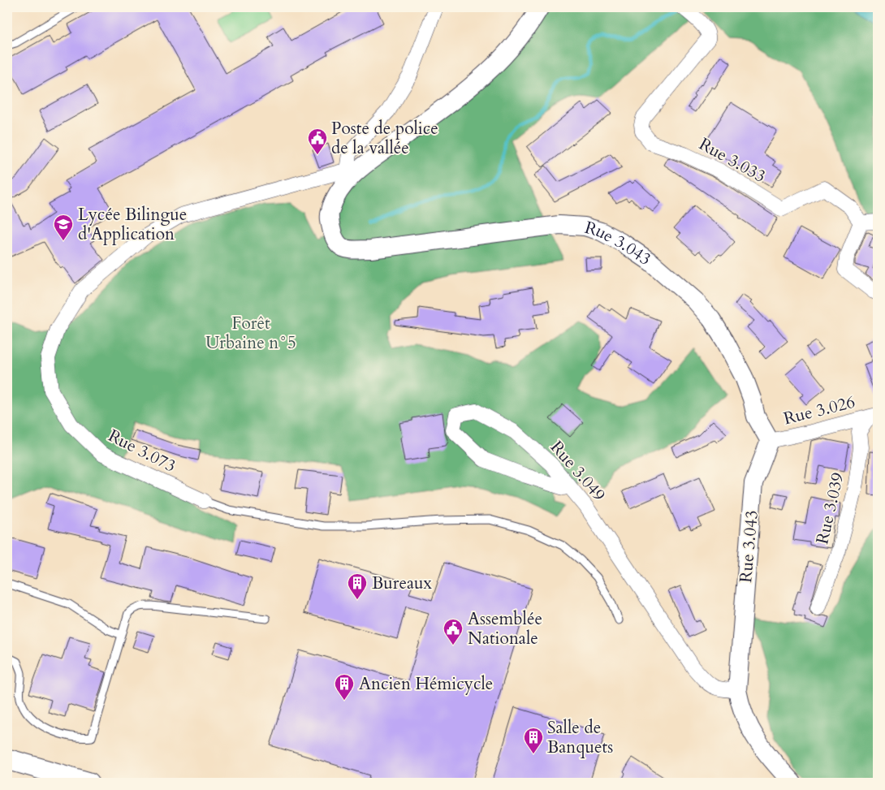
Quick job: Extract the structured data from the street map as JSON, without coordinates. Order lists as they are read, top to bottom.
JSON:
{
  "streets": {
    "street": [
      "Rue 3.033",
      "Rue 3.043",
      "Rue 3.026",
      "Rue 3.073",
      "Rue 3.049",
      "Rue 3.039"
    ]
  },
  "crossings": [
    ["Rue 3.043", "Rue 3.026"],
    ["Rue 3.043", "Rue 3.073"],
    ["Rue 3.043", "Rue 3.049"],
    ["Rue 3.026", "Rue 3.039"]
  ],
  "parks": ["Forêt Urbaine n°5"],
  "places": {
    "public building": ["Poste de police de la vallée", "Assemblée Nationale"],
    "school or university": ["Lycée Bilingue d'Application"],
    "building": ["Bureaux", "Ancien Hémicycle", "Salle de Banquets"]
  }
}
